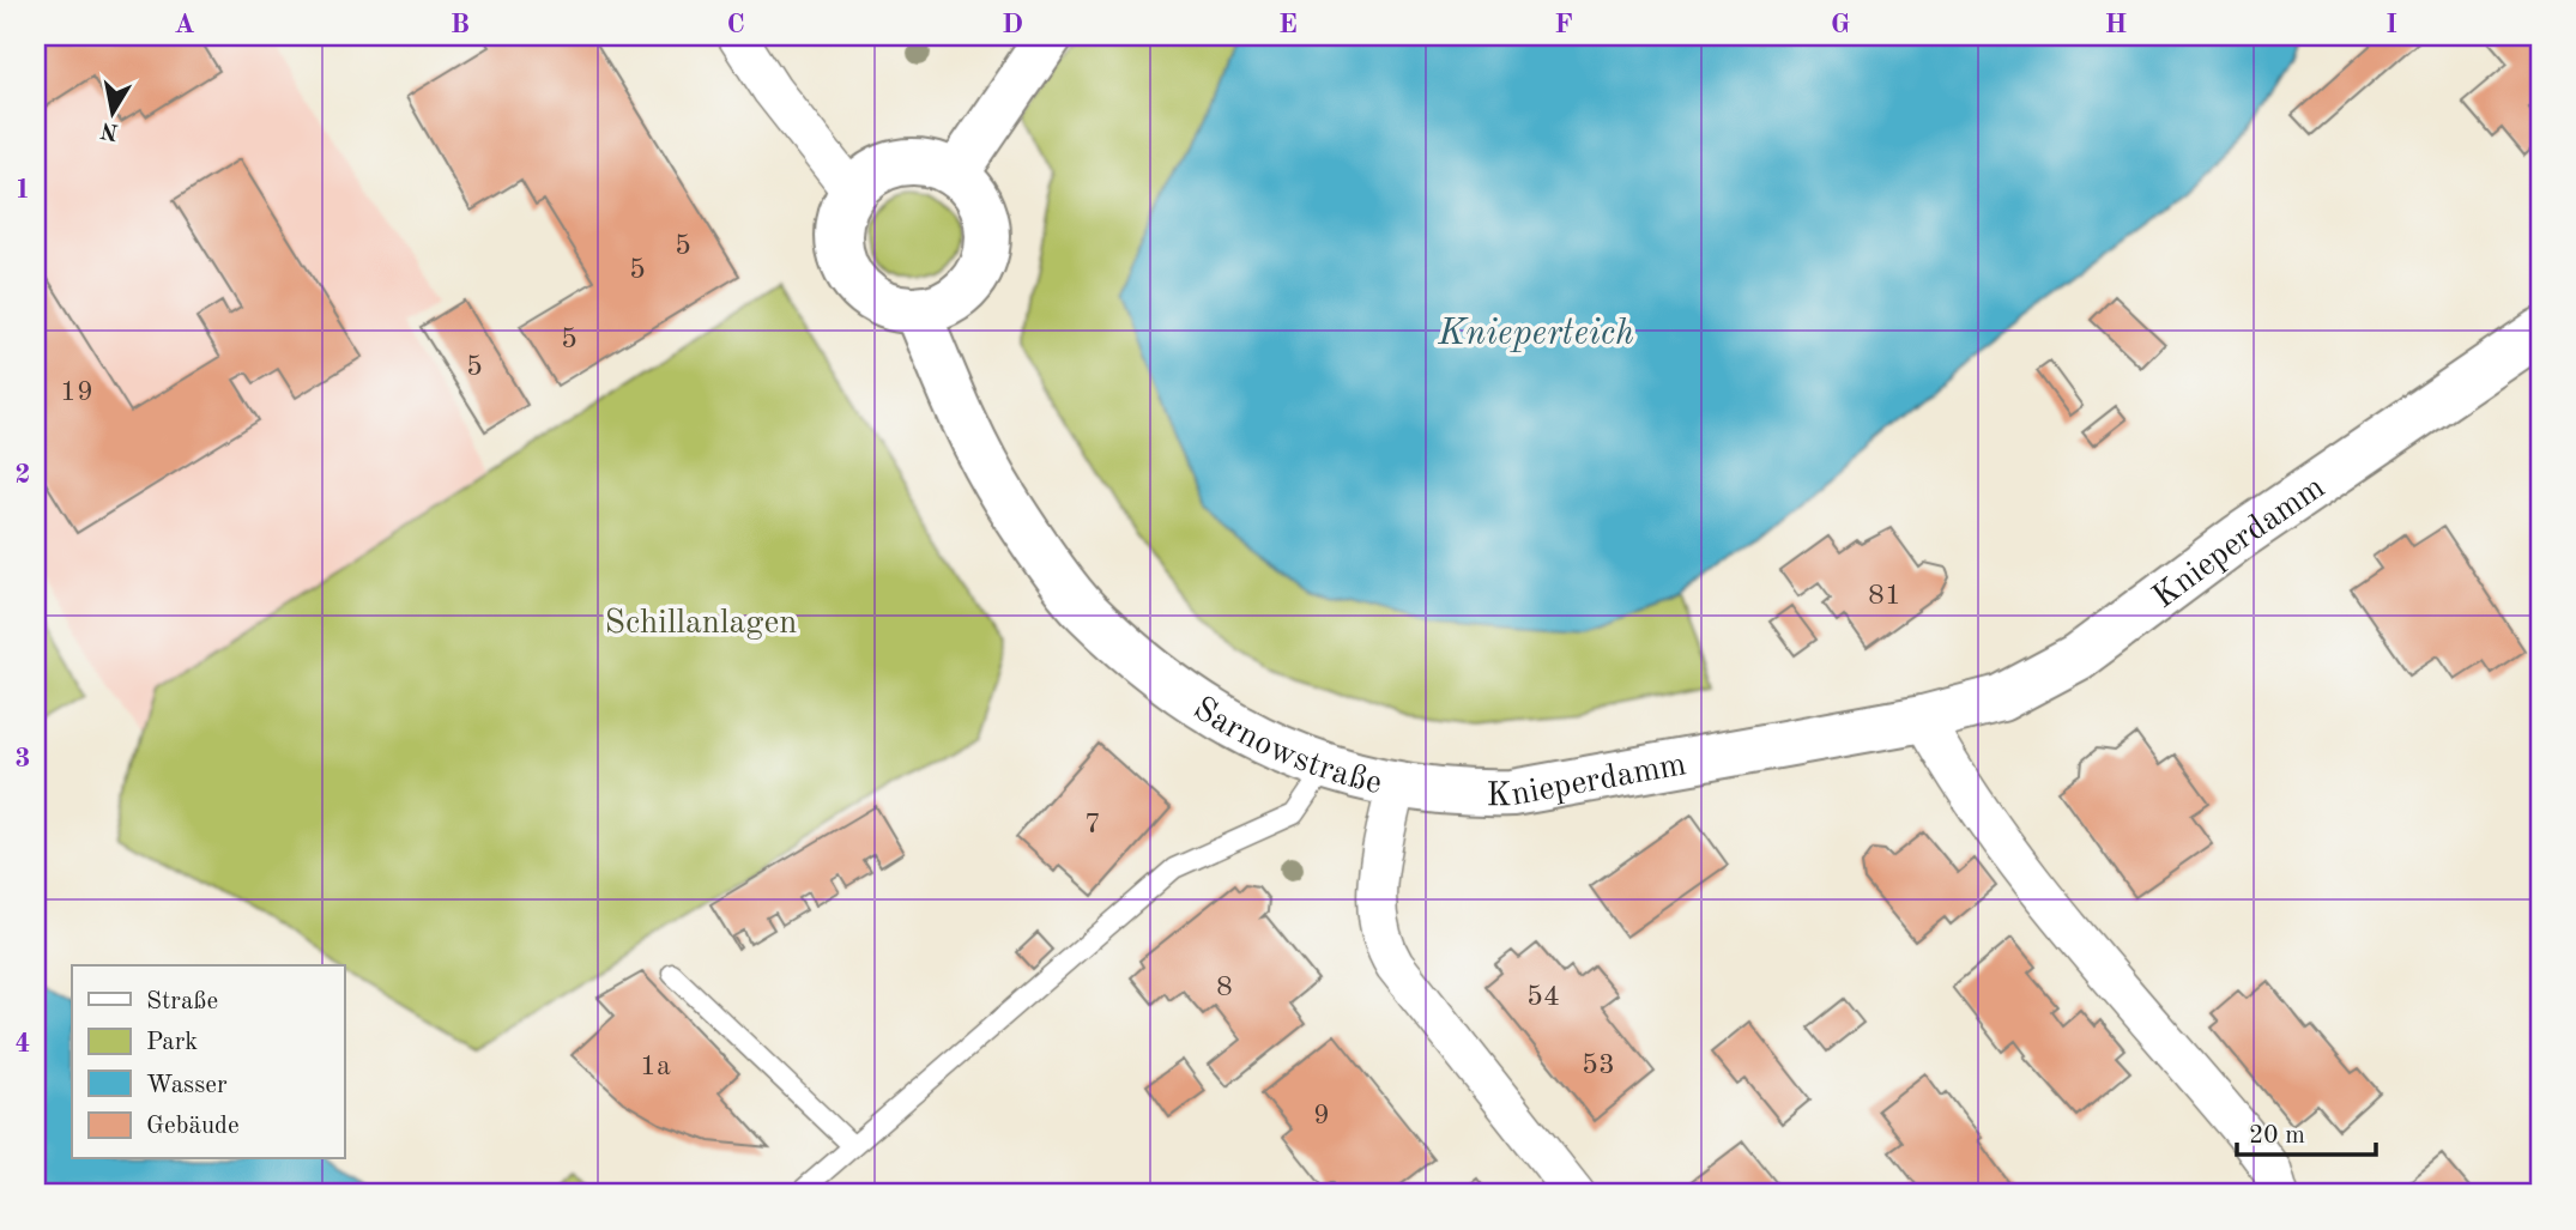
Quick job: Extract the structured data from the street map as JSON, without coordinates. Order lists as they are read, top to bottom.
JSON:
{
  "streets": {
    "street": ["Knieperdamm", "Sarnowstraße"]
  },
  "crossings": [
    ["Knieperdamm", "Sarnowstraße"]
  ],
  "water": ["Knieperteich"],
  "parks": ["Schillanlagen"],
  "house_numbers": [
    "5",
    "5",
    "5",
    "5",
    "19",
    "81",
    "7",
    "8",
    "54",
    "53",
    "1a",
    "9"
  ],
  "legend": [
    "Straße",
    "Park",
    "Wasser",
    "Gebäude"
  ],
  "scale_bar": "20 m",
  "north": "bottom",
  "grid": {
    "columns": [
      "A",
      "B",
      "C",
      "D",
      "E",
      "F",
      "G",
      "H",
      "I"
    ],
    "rows": [
      "1",
      "2",
      "3",
      "4"
    ]
  }
}
